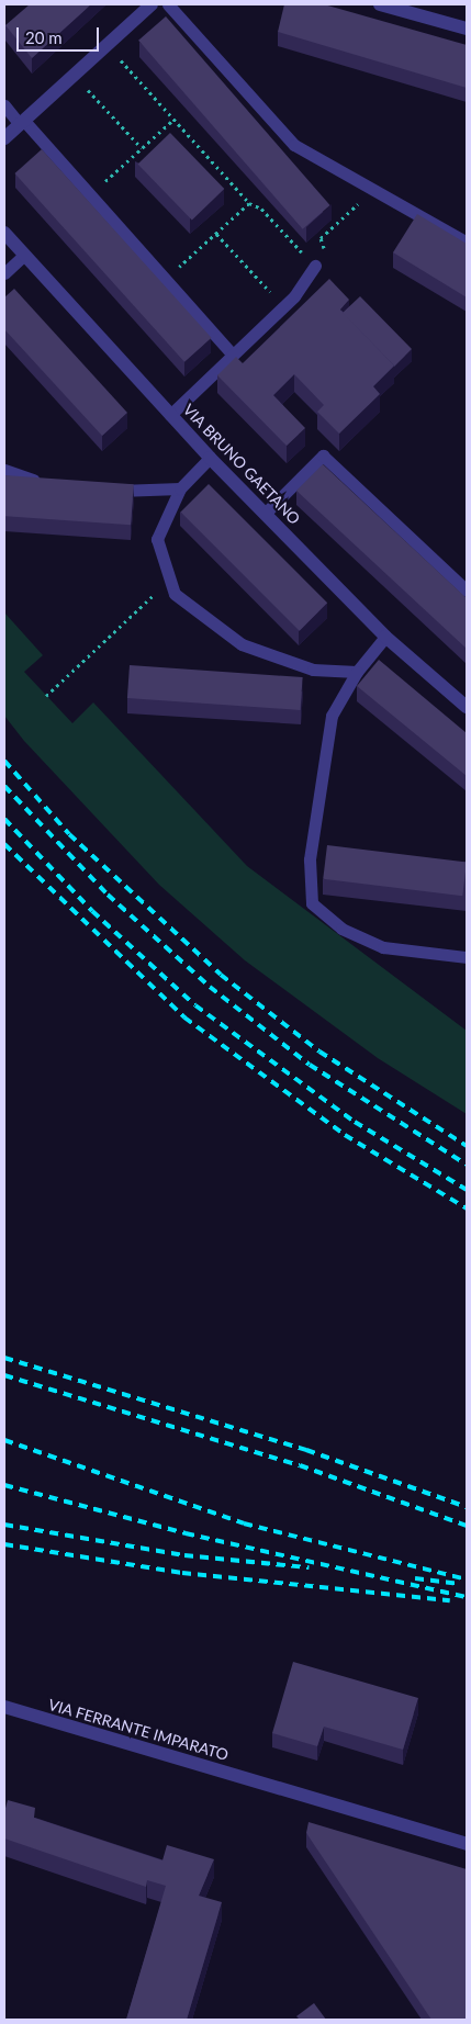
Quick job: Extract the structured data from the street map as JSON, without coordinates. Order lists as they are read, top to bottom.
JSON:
{
  "streets": {
    "street": ["VIA BRUNO GAETANO", "VIA FERRANTE IMPARATO"]
  },
  "scale_bar": "20 m"
}
